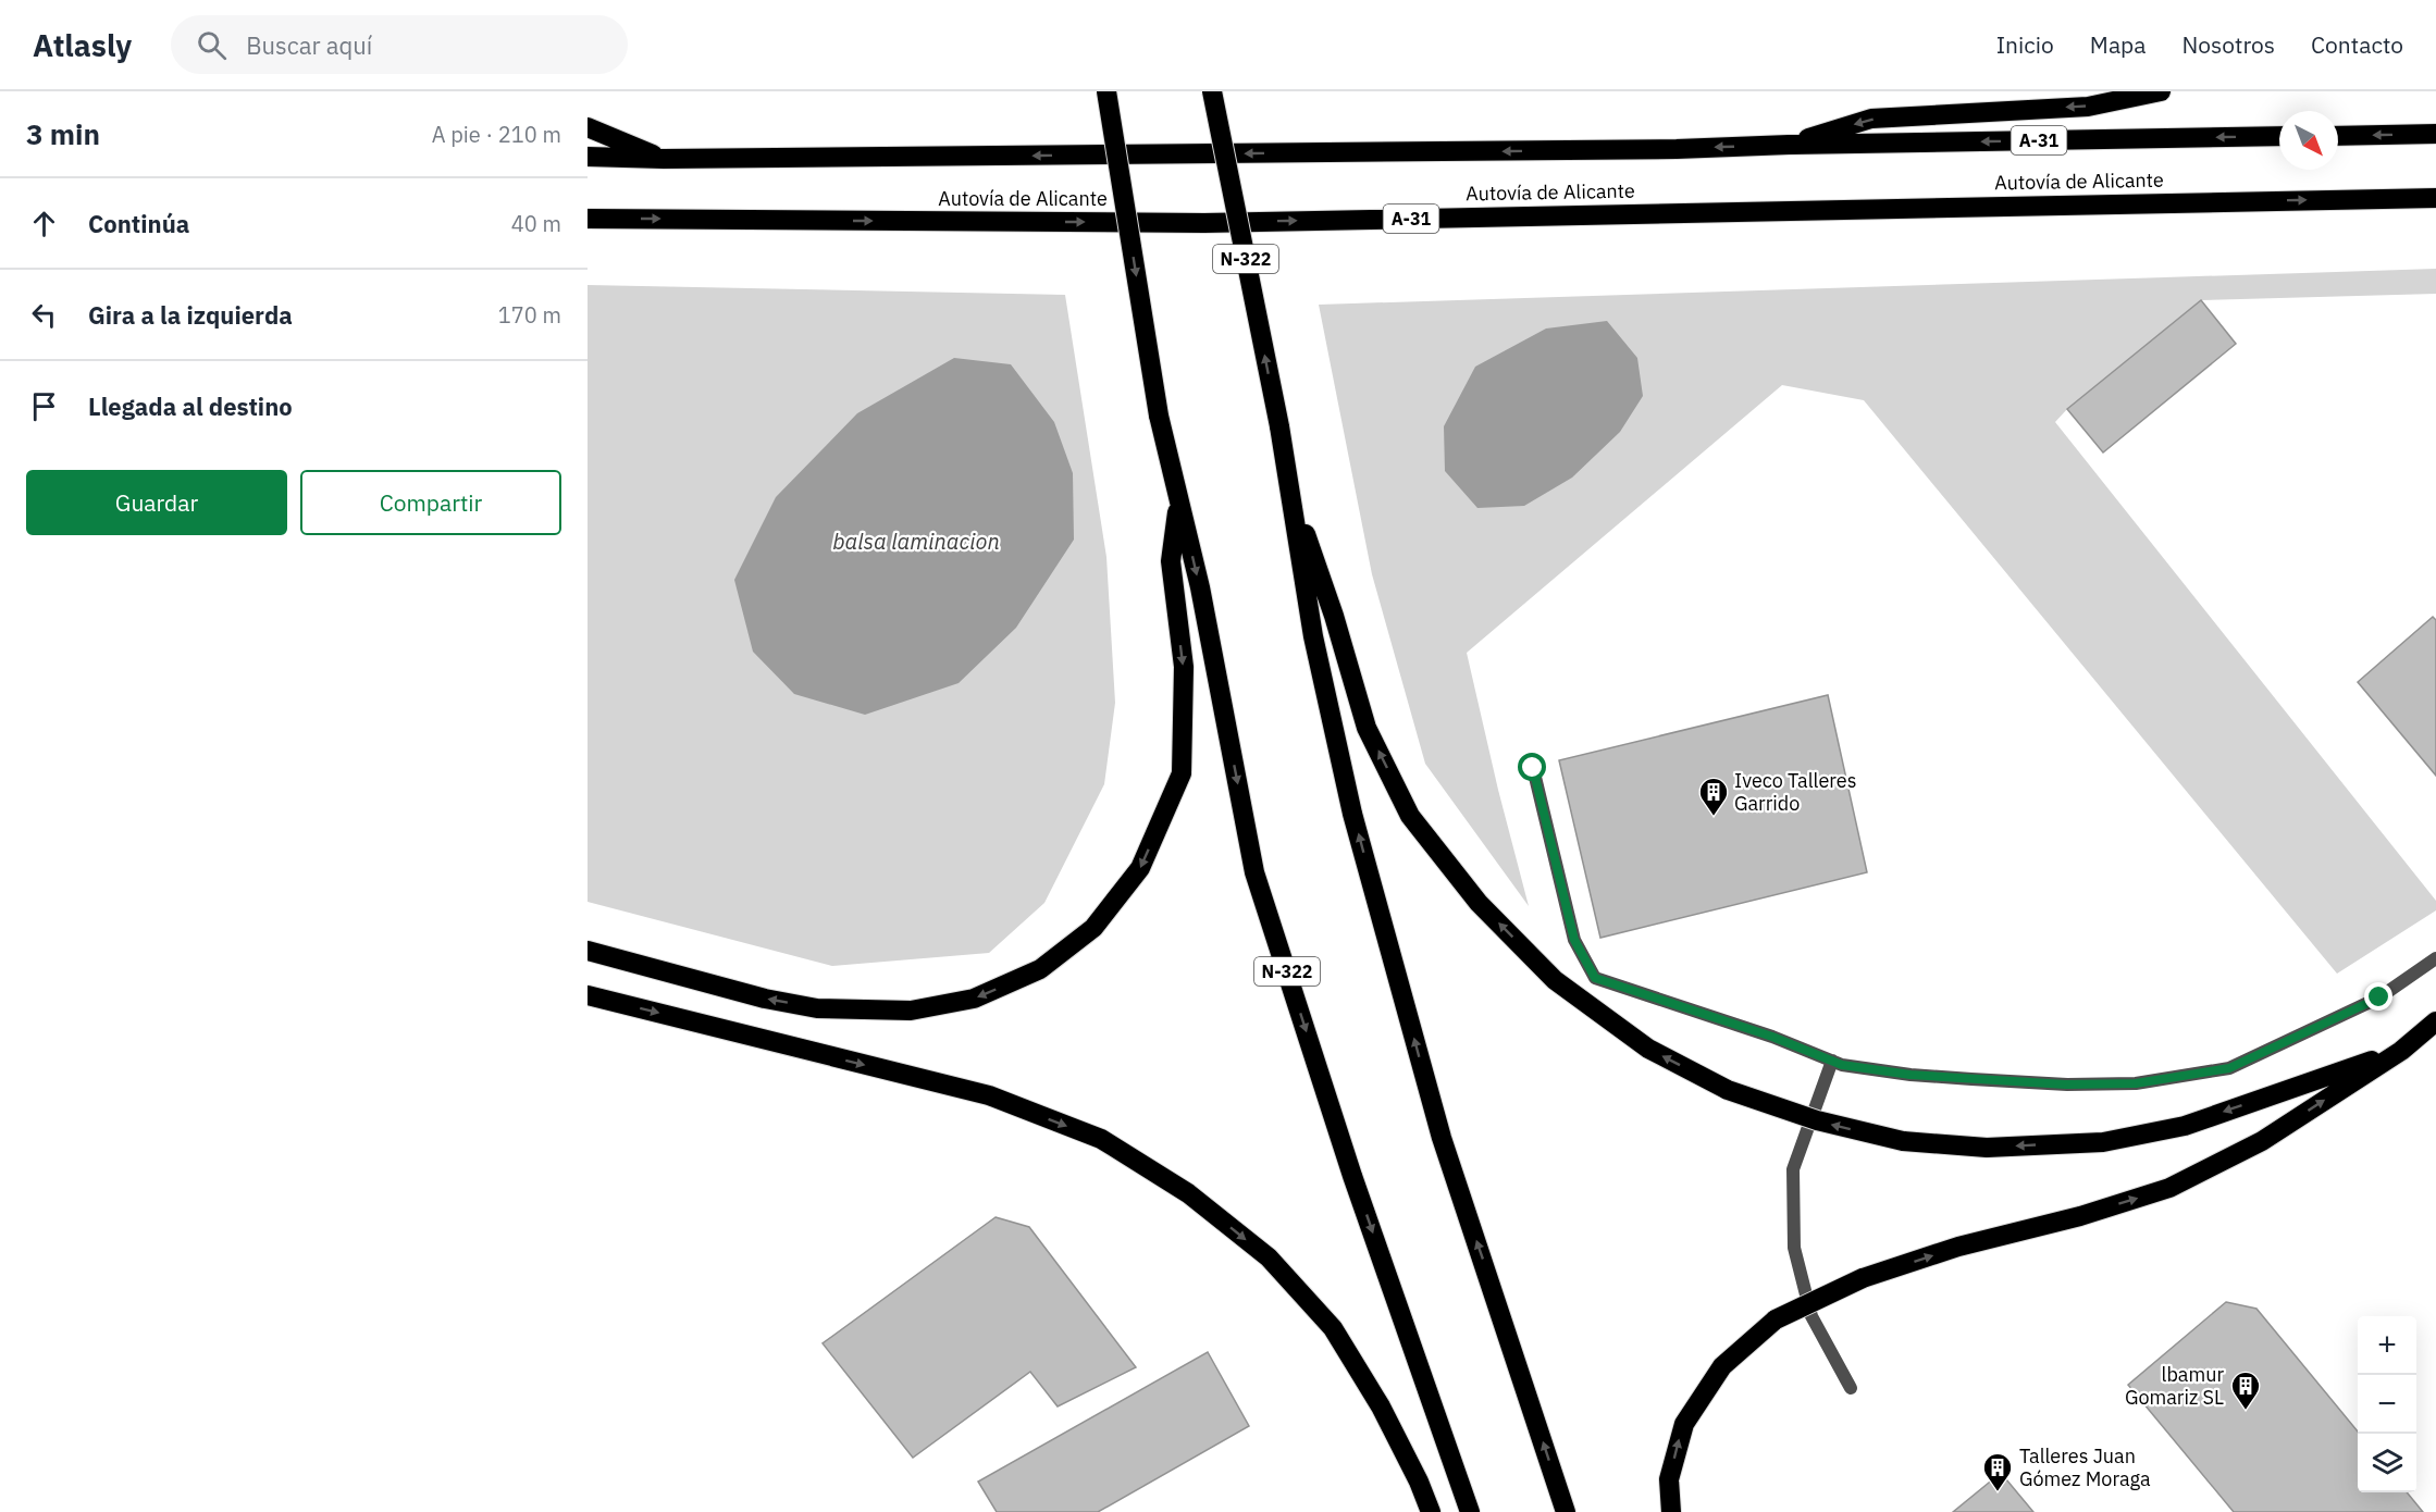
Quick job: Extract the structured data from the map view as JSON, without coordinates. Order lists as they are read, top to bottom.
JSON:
{
  "streets": {
    "highway": ["A-31", "Autovía de Alicante", "N-322"]
  },
  "water": ["balsa laminacion"],
  "places": {
    "building": ["Iveco Talleres Garrido", "lbamur Gomariz SL", "Talleres Juan Gómez Moraga"]
  },
  "north": "bottom right",
  "page": {
    "header": "Atlasly",
    "search": "Buscar aquí",
    "nav": [
      "Inicio",
      "Mapa",
      "Nosotros",
      "Contacto"
    ],
    "heading": ["3 min", "A pie · 210 m"],
    "list": [
      ["Continúa", "40 m"],
      ["Gira a la izquierda", "170 m"],
      "Llegada al destino"
    ],
    "buttons": ["Guardar", "Compartir"],
    "map_buttons": ["+", "−"]
  }
}
